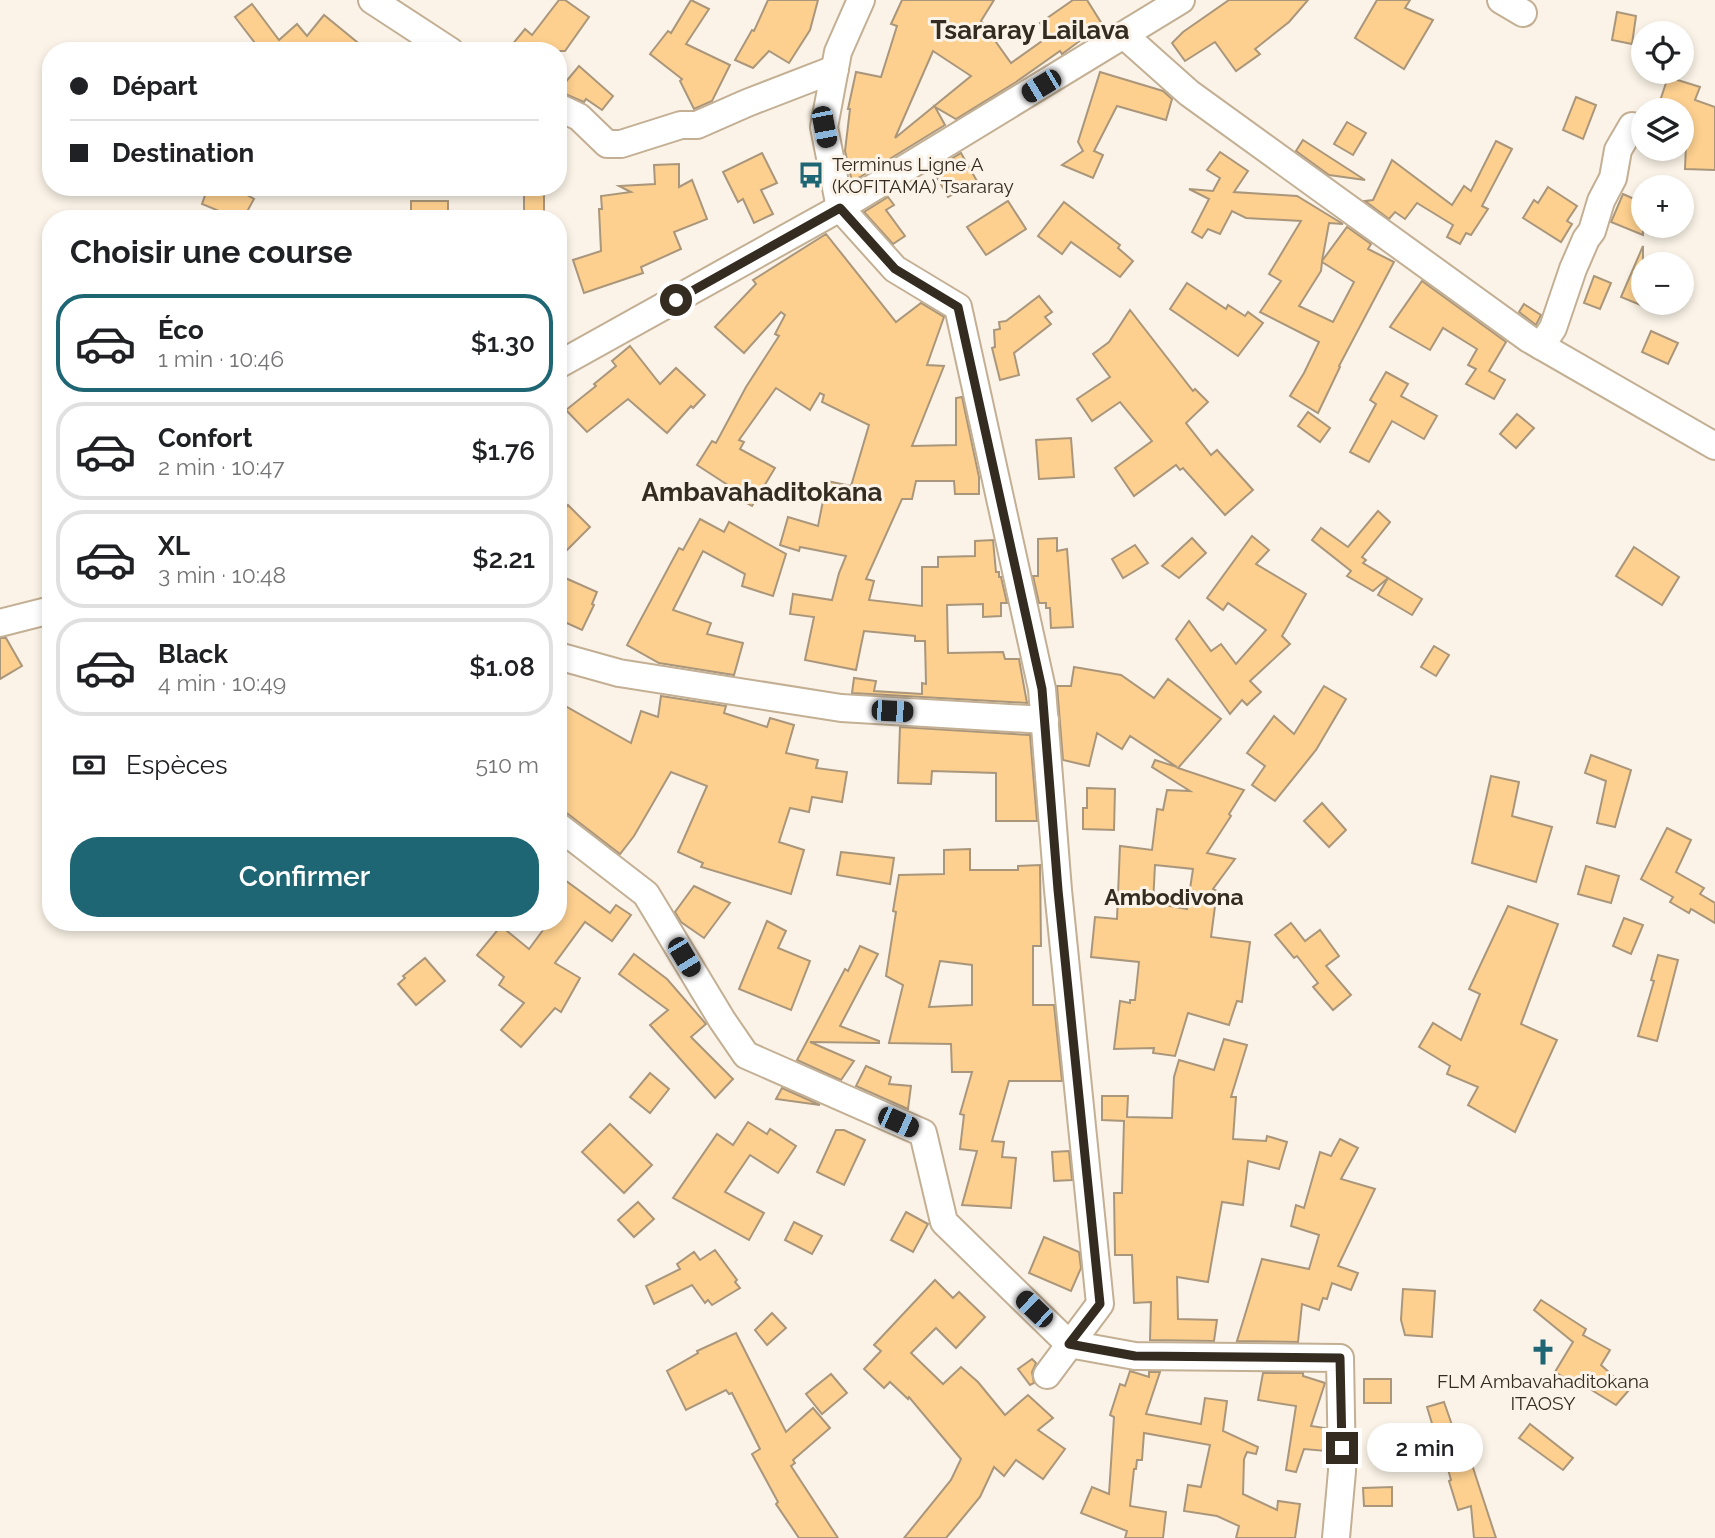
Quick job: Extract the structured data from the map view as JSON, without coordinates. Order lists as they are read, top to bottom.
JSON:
{
  "districts": ["Tsararay Lailava", "Ambavahaditokana", "Ambodivona"],
  "places": {
    "bus stop": ["Terminus Ligne A (KOFITAMA) Tsararay"],
    "church": ["FLM Ambavahaditokana ITAOSY"]
  },
  "page": {
    "map_buttons": ["+", "−"],
    "banner": ["Départ", "Destination"],
    "heading": "Choisir une course",
    "list": [
      {
        "name": "Éco",
        "note": "1 min · 10:46",
        "value": "$1.30"
      },
      {
        "name": "Confort",
        "note": "2 min · 10:47",
        "value": "$1.76"
      },
      {
        "name": "XL",
        "note": "3 min · 10:48",
        "value": "$2.21"
      },
      {
        "name": "Black",
        "note": "4 min · 10:49",
        "value": "$1.08"
      }
    ],
    "pay": ["Espèces", "510 m"],
    "buttons": "Confirmer",
    "bubble": "2 min"
  }
}
